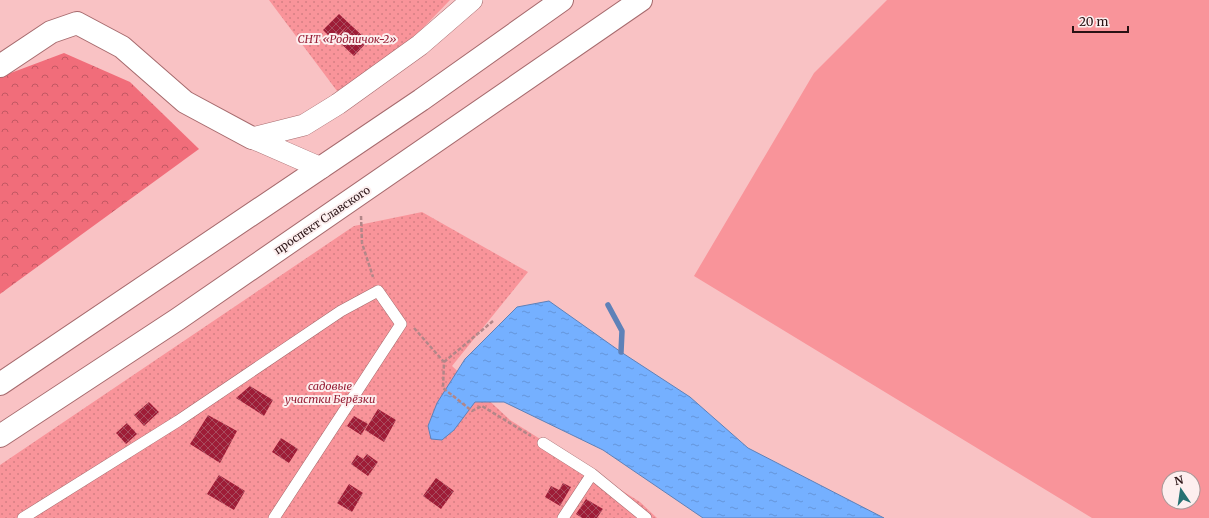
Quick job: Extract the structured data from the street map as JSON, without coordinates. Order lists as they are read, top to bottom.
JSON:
{
  "streets": {
    "main road": ["проспект Славского"]
  },
  "parks": ["СНТ «Родничок-2»", "садовые участки Берёзки"],
  "scale_bar": "20 m",
  "north": "top"
}
